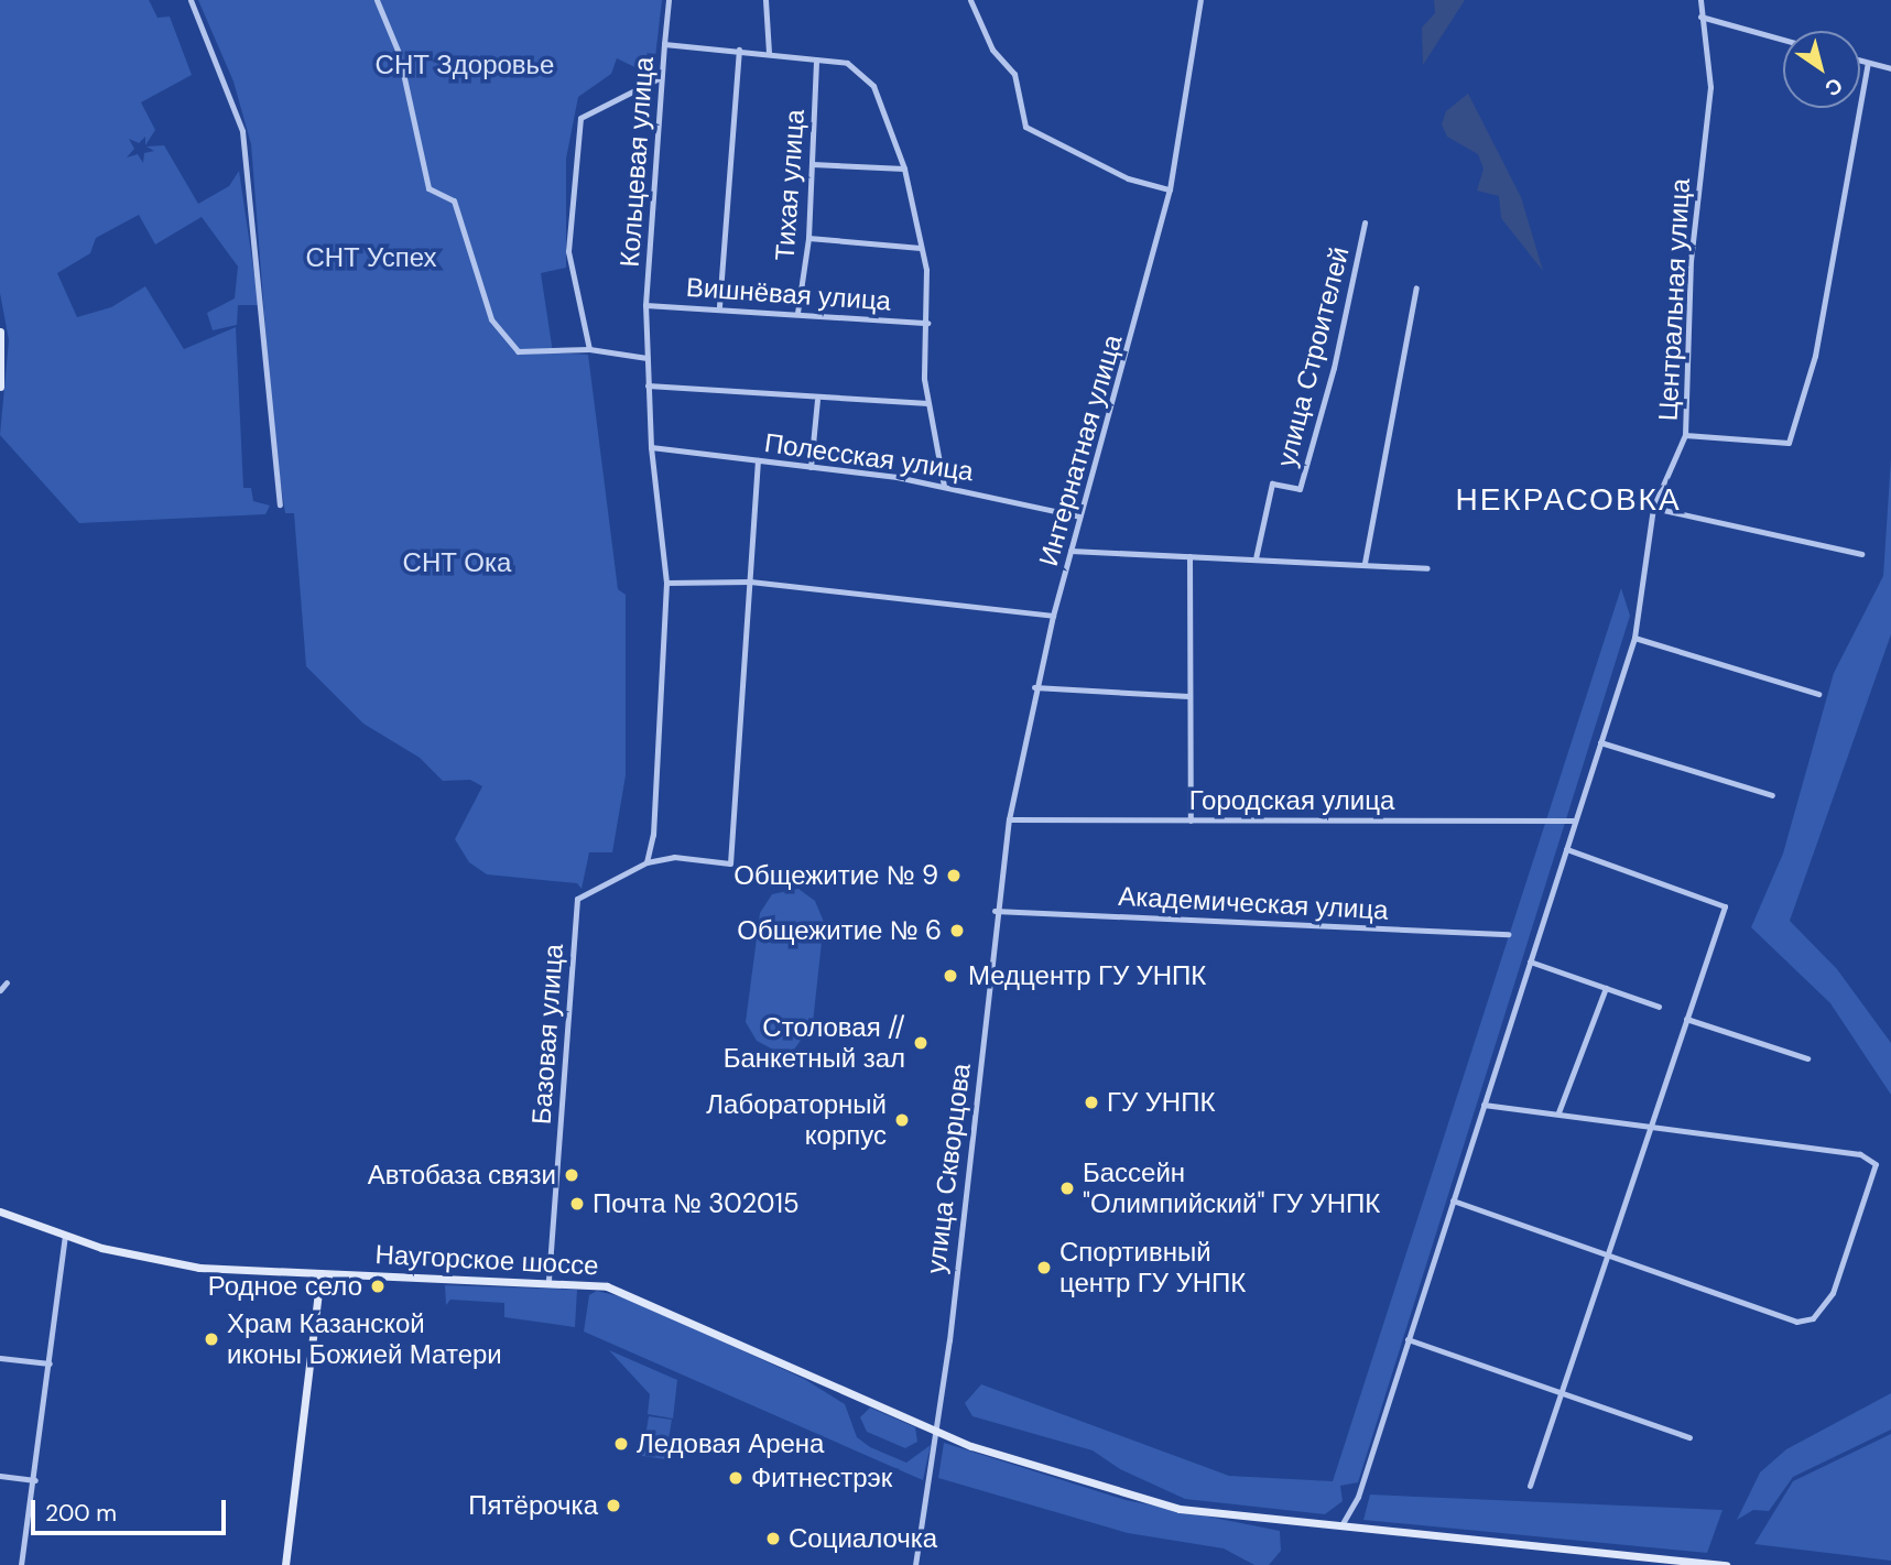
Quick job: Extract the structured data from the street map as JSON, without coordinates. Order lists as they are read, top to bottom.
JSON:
{
  "streets": {
    "main road": ["Наугорское шоссе"],
    "street": [
      "Кольцевая улица",
      "Тихая улица",
      "Вишнёвая улица",
      "Центральная улица",
      "улица Строителей",
      "Интернатная улица",
      "Полесская улица",
      "Городская улица",
      "Академическая улица",
      "Базовая улица",
      "улица Скворцова"
    ]
  },
  "crossings": [
    ["Кольцевая улица", "Тихая улица"],
    ["Кольцевая улица", "Вишнёвая улица"],
    ["Кольцевая улица", "Полесская улица"],
    ["Кольцевая улица", "Базовая улица"],
    ["Тихая улица", "Вишнёвая улица"],
    ["Центральная улица", "Городская улица"],
    ["Центральная улица", "Наугорское шоссе"],
    ["Интернатная улица", "Полесская улица"],
    ["Интернатная улица", "Городская улица"],
    ["Интернатная улица", "Академическая улица"],
    ["Интернатная улица", "улица Скворцова"],
    ["Академическая улица", "улица Скворцова"],
    ["Базовая улица", "Наугорское шоссе"],
    ["улица Скворцова", "Наугорское шоссе"]
  ],
  "districts": ["НЕКРАСОВКА"],
  "parks": ["СНТ Здоровье", "СНТ Успех", "СНТ Ока"],
  "places": [
    "Общежитие № 9",
    "Общежитие № 6",
    "Медцентр ГУ УНПК",
    "Столовая // Банкетный зал",
    "ГУ УНПК",
    "Лабораторный корпус",
    "Автобаза связи",
    "Бассейн \"Олимпийский\" ГУ УНПК",
    "Почта № 302015",
    "Спортивный центр ГУ УНПК",
    "Родное село",
    "Храм Казанской иконы Божией Матери",
    "Ледовая Арена",
    "Фитнестрэк",
    "Пятёрочка",
    "Социалочка"
  ],
  "scale_bar": "200 m",
  "north": "bottom right"
}
